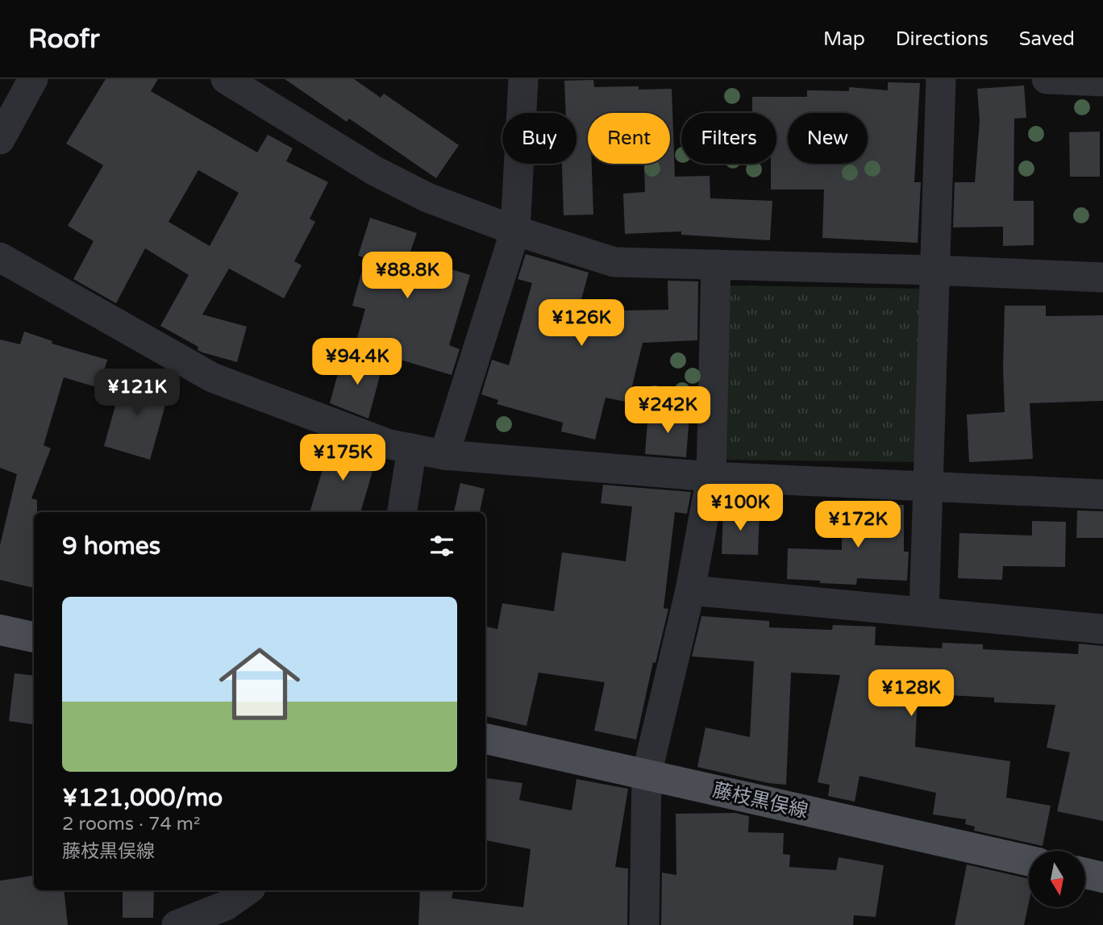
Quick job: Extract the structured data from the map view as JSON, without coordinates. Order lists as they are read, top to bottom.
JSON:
{
  "streets": {
    "main road": ["藤枝黒俣線"]
  },
  "north": "bottom",
  "page": {
    "header": "Roofr",
    "nav": ["Map", "Directions", "Saved"],
    "chip": [
      "Buy",
      "Rent",
      "Filters",
      "New"
    ],
    "price": [
      "¥88.8K",
      "¥126K",
      "¥94.4K",
      "¥121K",
      "¥242K",
      "¥175K",
      "¥100K",
      "¥172K",
      "¥128K"
    ],
    "heading": "9 homes",
    "list": [
      {
        "name": "¥121,000/mo",
        "note": "2 rooms · 74 m² · 藤枝黒俣線"
      }
    ]
  }
}
